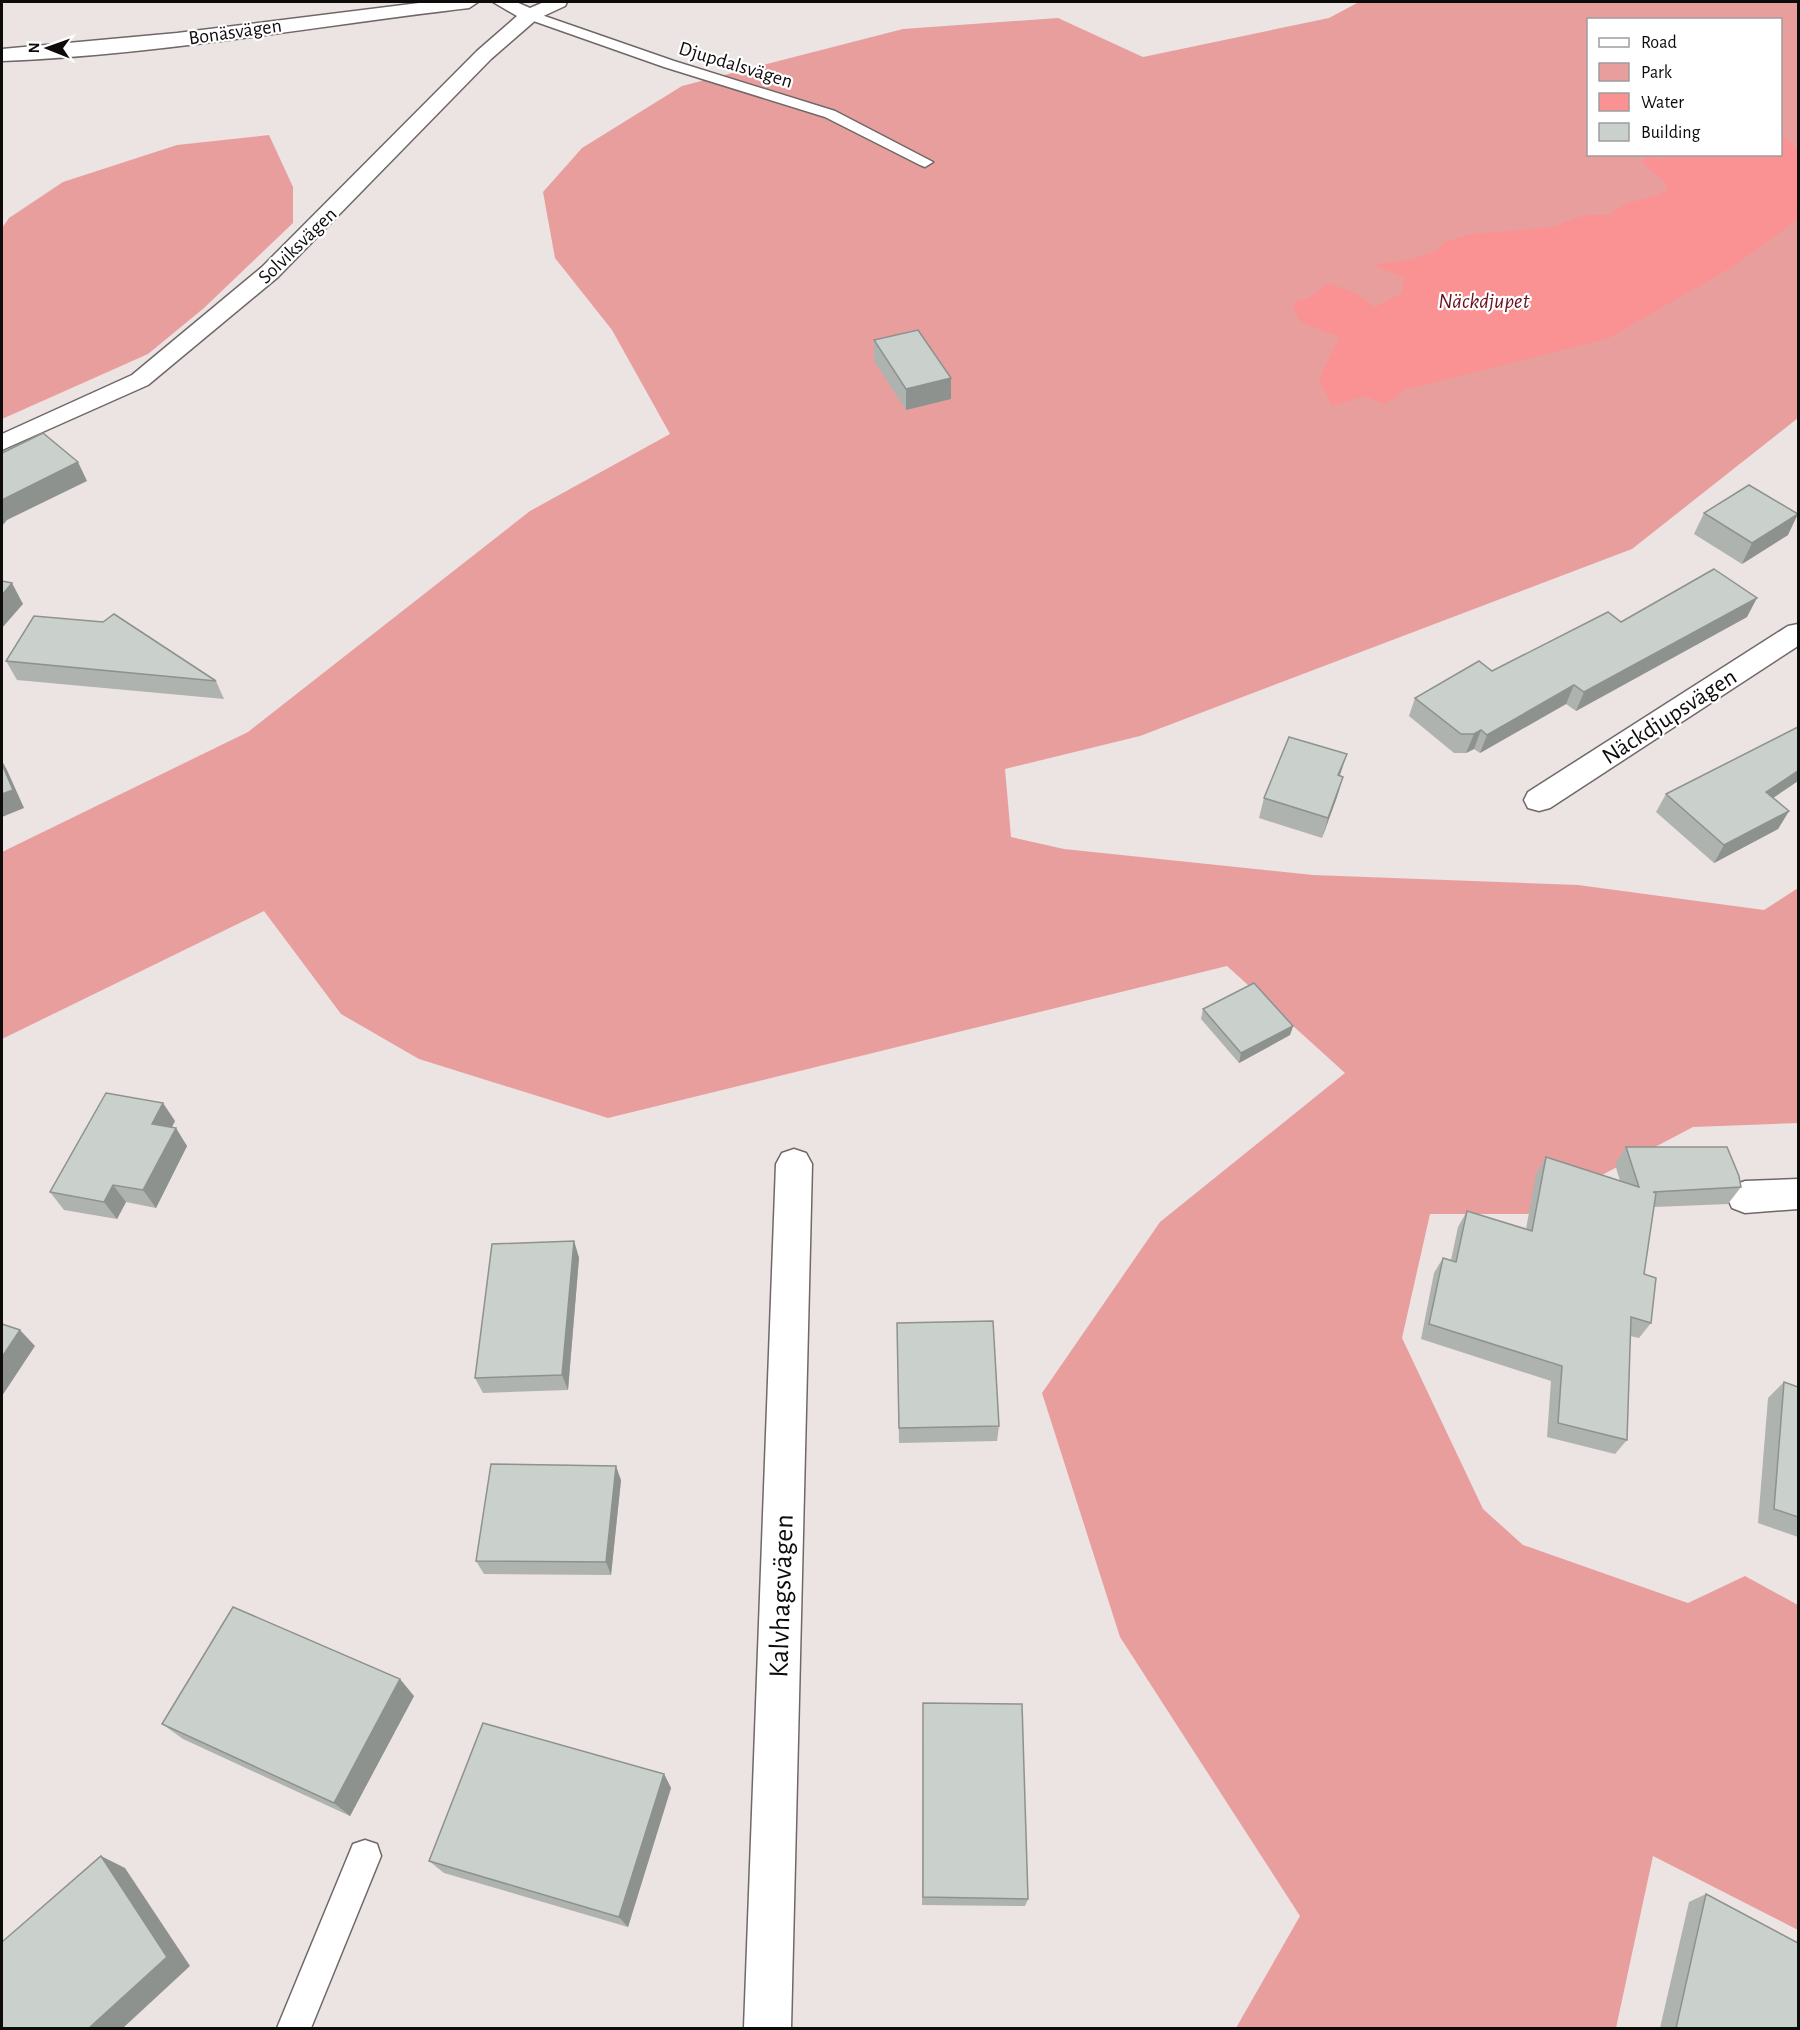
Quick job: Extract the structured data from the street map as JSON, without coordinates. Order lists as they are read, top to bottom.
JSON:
{
  "streets": {
    "street": [
      "Bonäsvägen",
      "Solviksvägen",
      "Näckdjupsvägen",
      "Kalvhagsvägen"
    ],
    "lane": ["Djupdalsvägen"]
  },
  "crossings": [
    ["Djupdalsvägen", "Solviksvägen"]
  ],
  "water": ["Näckdjupet"],
  "legend": [
    "Road",
    "Park",
    "Water",
    "Building"
  ],
  "north": "left"
}
